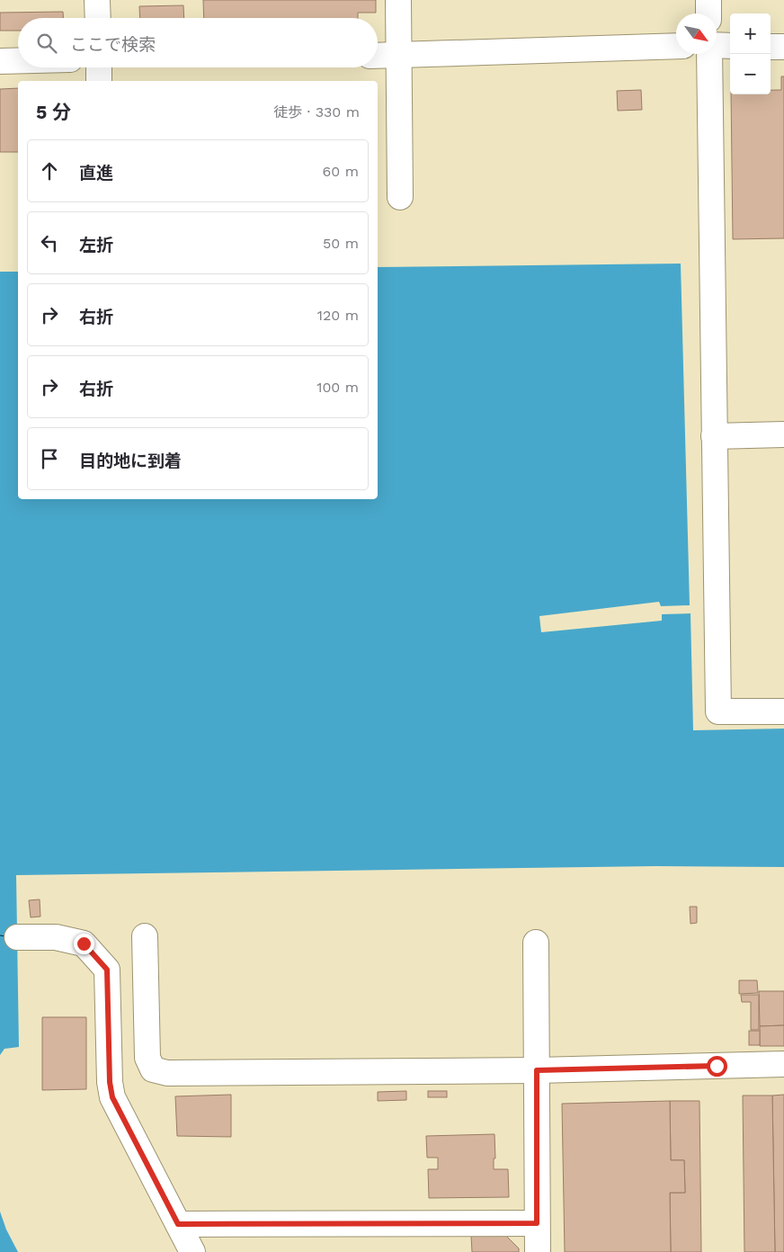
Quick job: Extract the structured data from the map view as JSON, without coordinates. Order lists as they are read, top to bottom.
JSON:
{
  "north": "bottom right",
  "page": {
    "map_buttons": ["+", "−"],
    "search": "ここで検索",
    "heading": ["5 分", "徒歩 · 330 m"],
    "list": [
      ["直進", "60 m"],
      ["左折", "50 m"],
      ["右折", "120 m"],
      ["右折", "100 m"],
      "目的地に到着"
    ]
  }
}
